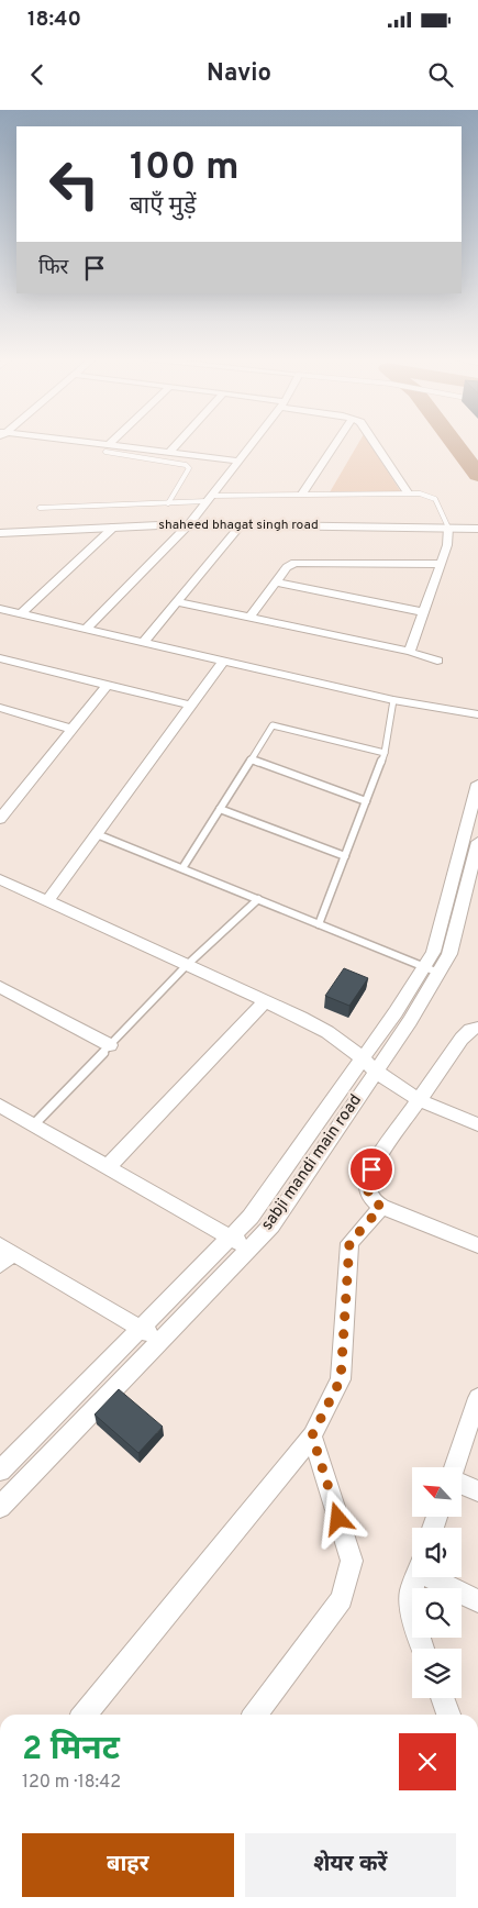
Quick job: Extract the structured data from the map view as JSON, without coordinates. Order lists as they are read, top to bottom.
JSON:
{
  "streets": {
    "street": ["shaheed bhagat singh road", "sabji mandi main road"]
  },
  "north": "top left",
  "page": {
    "status": "18:40",
    "header": "Navio",
    "turn": ["100 m", "बाएँ मुड़ें"],
    "then": "फिर",
    "heading": ["2 मिनट", "120 m · 18:42"],
    "buttons": ["बाहर", "शेयर करें"]
  }
}
